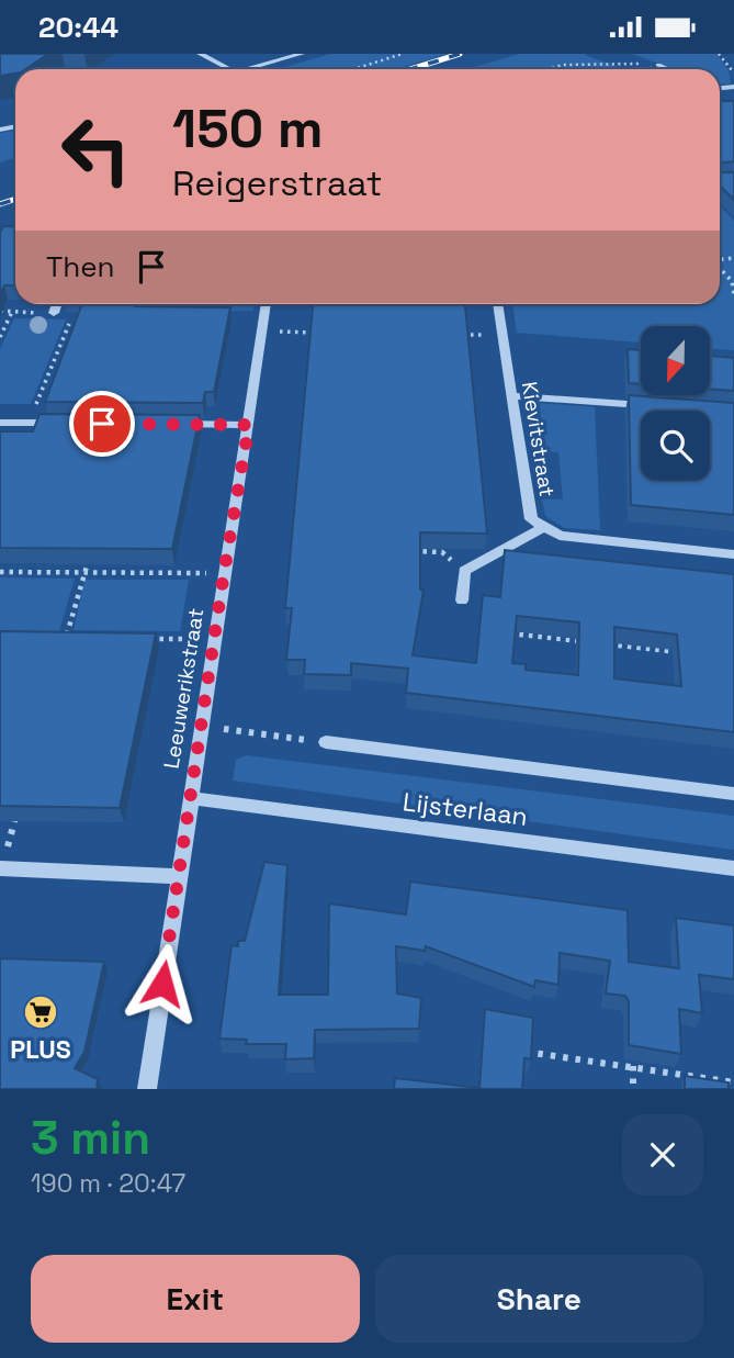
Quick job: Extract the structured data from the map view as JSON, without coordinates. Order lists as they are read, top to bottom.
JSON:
{
  "streets": {
    "street": ["Kievitstraat", "Leeuwerikstraat", "Lijsterlaan"]
  },
  "crossings": [
    ["Leeuwerikstraat", "Lijsterlaan"]
  ],
  "places": {
    "supermarket": ["PLUS"]
  },
  "north": "bottom",
  "page": {
    "status": "20:44",
    "turn": ["150 m", "Reigerstraat"],
    "then": "Then",
    "heading": ["3 min", "190 m · 20:47"],
    "buttons": ["Exit", "Share"]
  }
}
